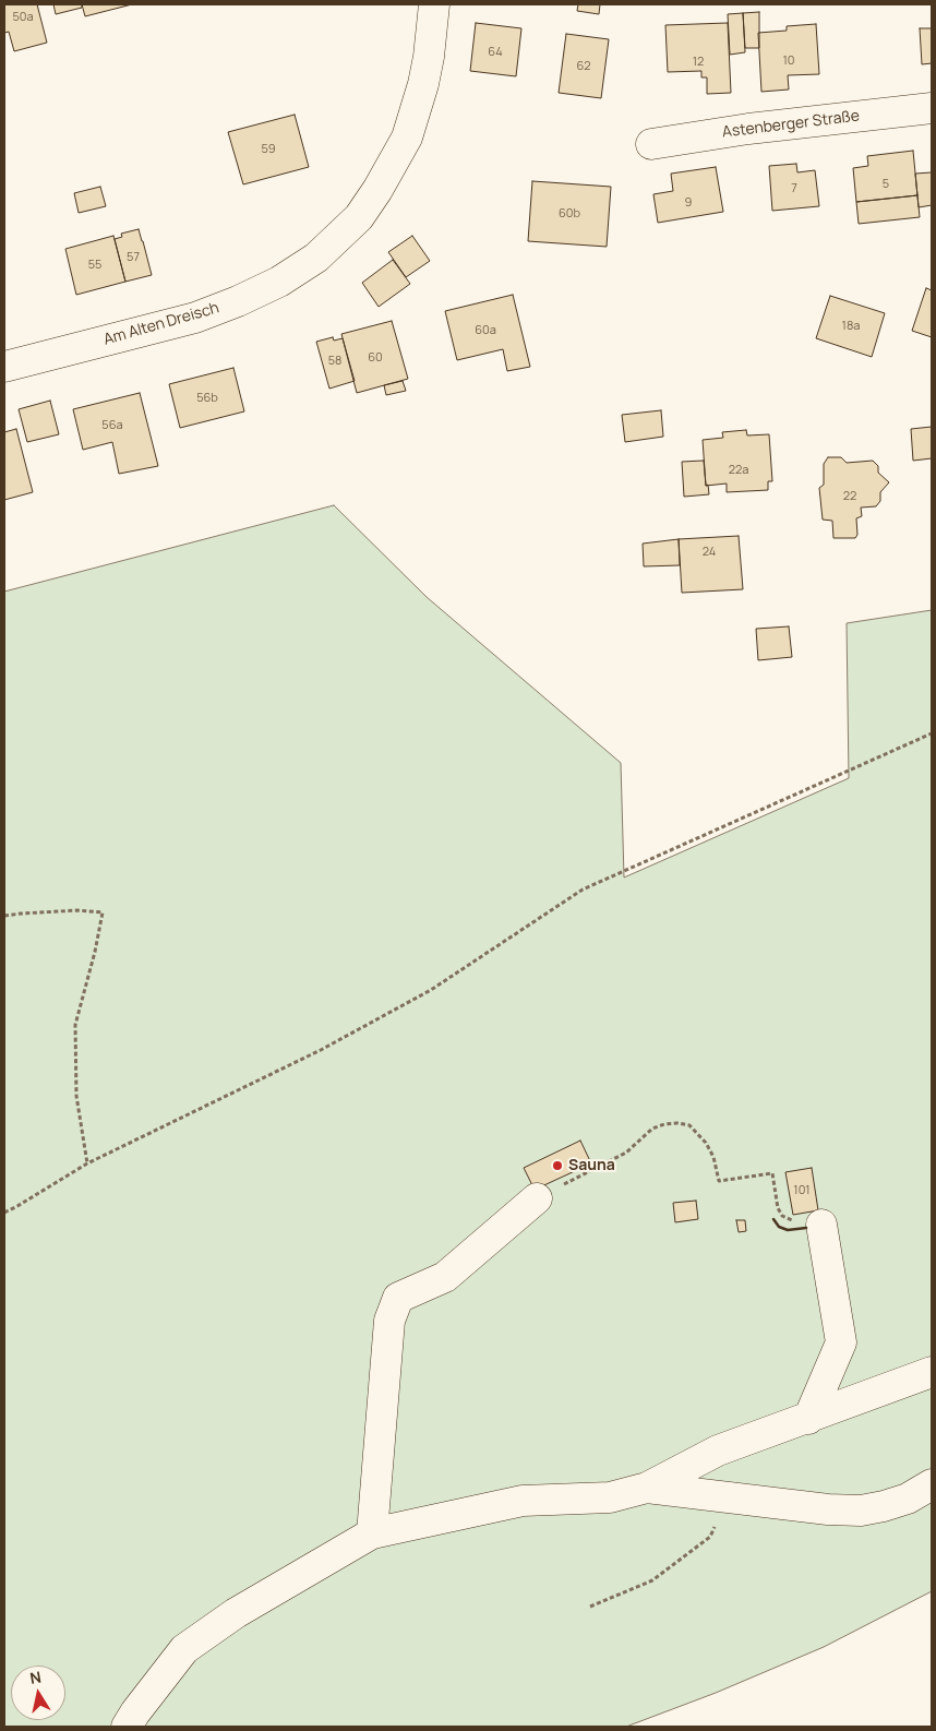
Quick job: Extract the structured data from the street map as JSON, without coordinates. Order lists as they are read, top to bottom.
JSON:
{
  "streets": {
    "street": ["Astenberger Straße", "Am Alten Dreisch"]
  },
  "places": ["Sauna"],
  "house_numbers": [
    "50a",
    "64",
    "10",
    "12",
    "62",
    "59",
    "5",
    "7",
    "9",
    "60b",
    "57",
    "55",
    "18a",
    "60a",
    "60",
    "58",
    "56b",
    "56a",
    "22a",
    "22",
    "24",
    "101"
  ],
  "north": "top"
}
